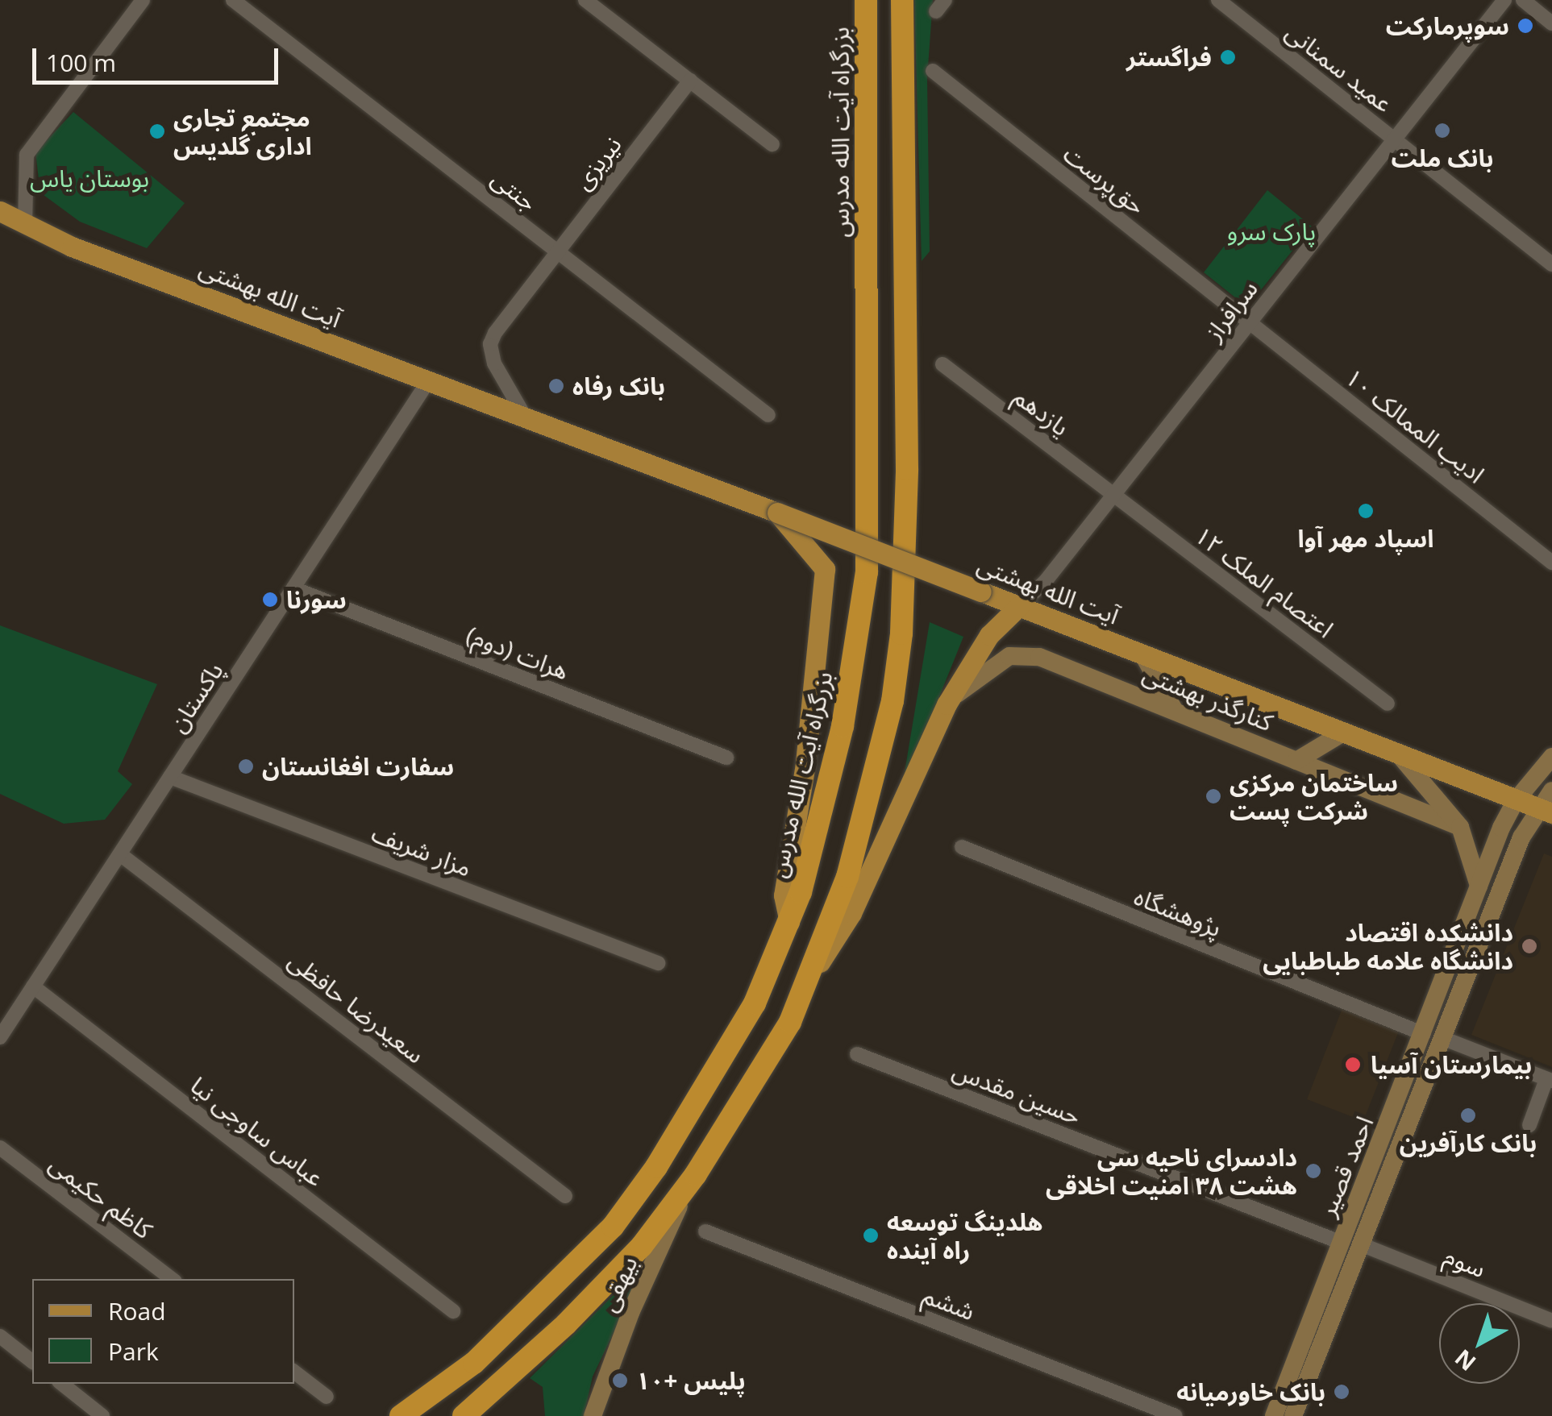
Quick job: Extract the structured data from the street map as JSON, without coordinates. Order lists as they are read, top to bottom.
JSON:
{
  "streets": {
    "highway": ["بزرگراه آیت الله مدرس"],
    "main road": [
      "آیت الله بهشتی",
      "کنارگذر بهشتی",
      "احمد قصیر",
      "بیهقی"
    ],
    "street": [
      "عمید سمنانی",
      "نیریزی",
      "حق‌پرست",
      "جنتی",
      "سرافراز",
      "یازدهم",
      "ادیب الممالک ۱۰",
      "اعتصام الملک ۱۲",
      "هرات (دوم)",
      "پاکستان",
      "مزار شریف",
      "پژوهشگاه",
      "سعیدرضا حافظی",
      "حسین مقدس",
      "عباس ساوجی نیا",
      "کاظم حکیمی",
      "سوم",
      "ششم"
    ]
  },
  "crossings": [
    ["عمید سمنانی", "سرافراز"],
    ["نیریزی", "جنتی"],
    ["نیریزی", "آیت الله بهشتی"],
    ["حق‌پرست", "سرافراز"],
    ["حق‌پرست", "ادیب الممالک ۱۰"],
    ["آیت الله بهشتی", "سرافراز"],
    ["آیت الله بهشتی", "پاکستان"],
    ["آیت الله بهشتی", "احمد قصیر"],
    ["سرافراز", "یازدهم"],
    ["سرافراز", "ادیب الممالک ۱۰"],
    ["سرافراز", "اعتصام الملک ۱۲"],
    ["یازدهم", "اعتصام الملک ۱۲"],
    ["هرات (دوم)", "پاکستان"],
    ["پاکستان", "مزار شریف"],
    ["پاکستان", "سعیدرضا حافظی"],
    ["پاکستان", "عباس ساوجی نیا"],
    ["پژوهشگاه", "احمد قصیر"],
    ["حسین مقدس", "احمد قصیر"],
    ["احمد قصیر", "سوم"]
  ],
  "parks": ["بوستان یاس", "پارک سرو"],
  "places": [
    "سوپرمارکت",
    "فراگستر",
    "بانک ملت",
    "مجتمع تجاری اداری گلدیس",
    "بانک رفاه",
    "اسپاد مهر آوا",
    "سورنا",
    "سفارت افغانستان",
    "ساختمان مرکزی شرکت پست",
    "دانشکده اقتصاد دانشگاه علامه طباطبایی",
    "بیمارستان آسیا",
    "بانک کارآفرین",
    "دادسرای ناحیه سی هشت ۳۸ امنیت اخلاقی",
    "هلدینگ توسعه راه آینده",
    "پلیس +۱٠",
    "بانک خاورمیانه"
  ],
  "legend": ["Road", "Park"],
  "scale_bar": "100 m",
  "north": "bottom left"
}
